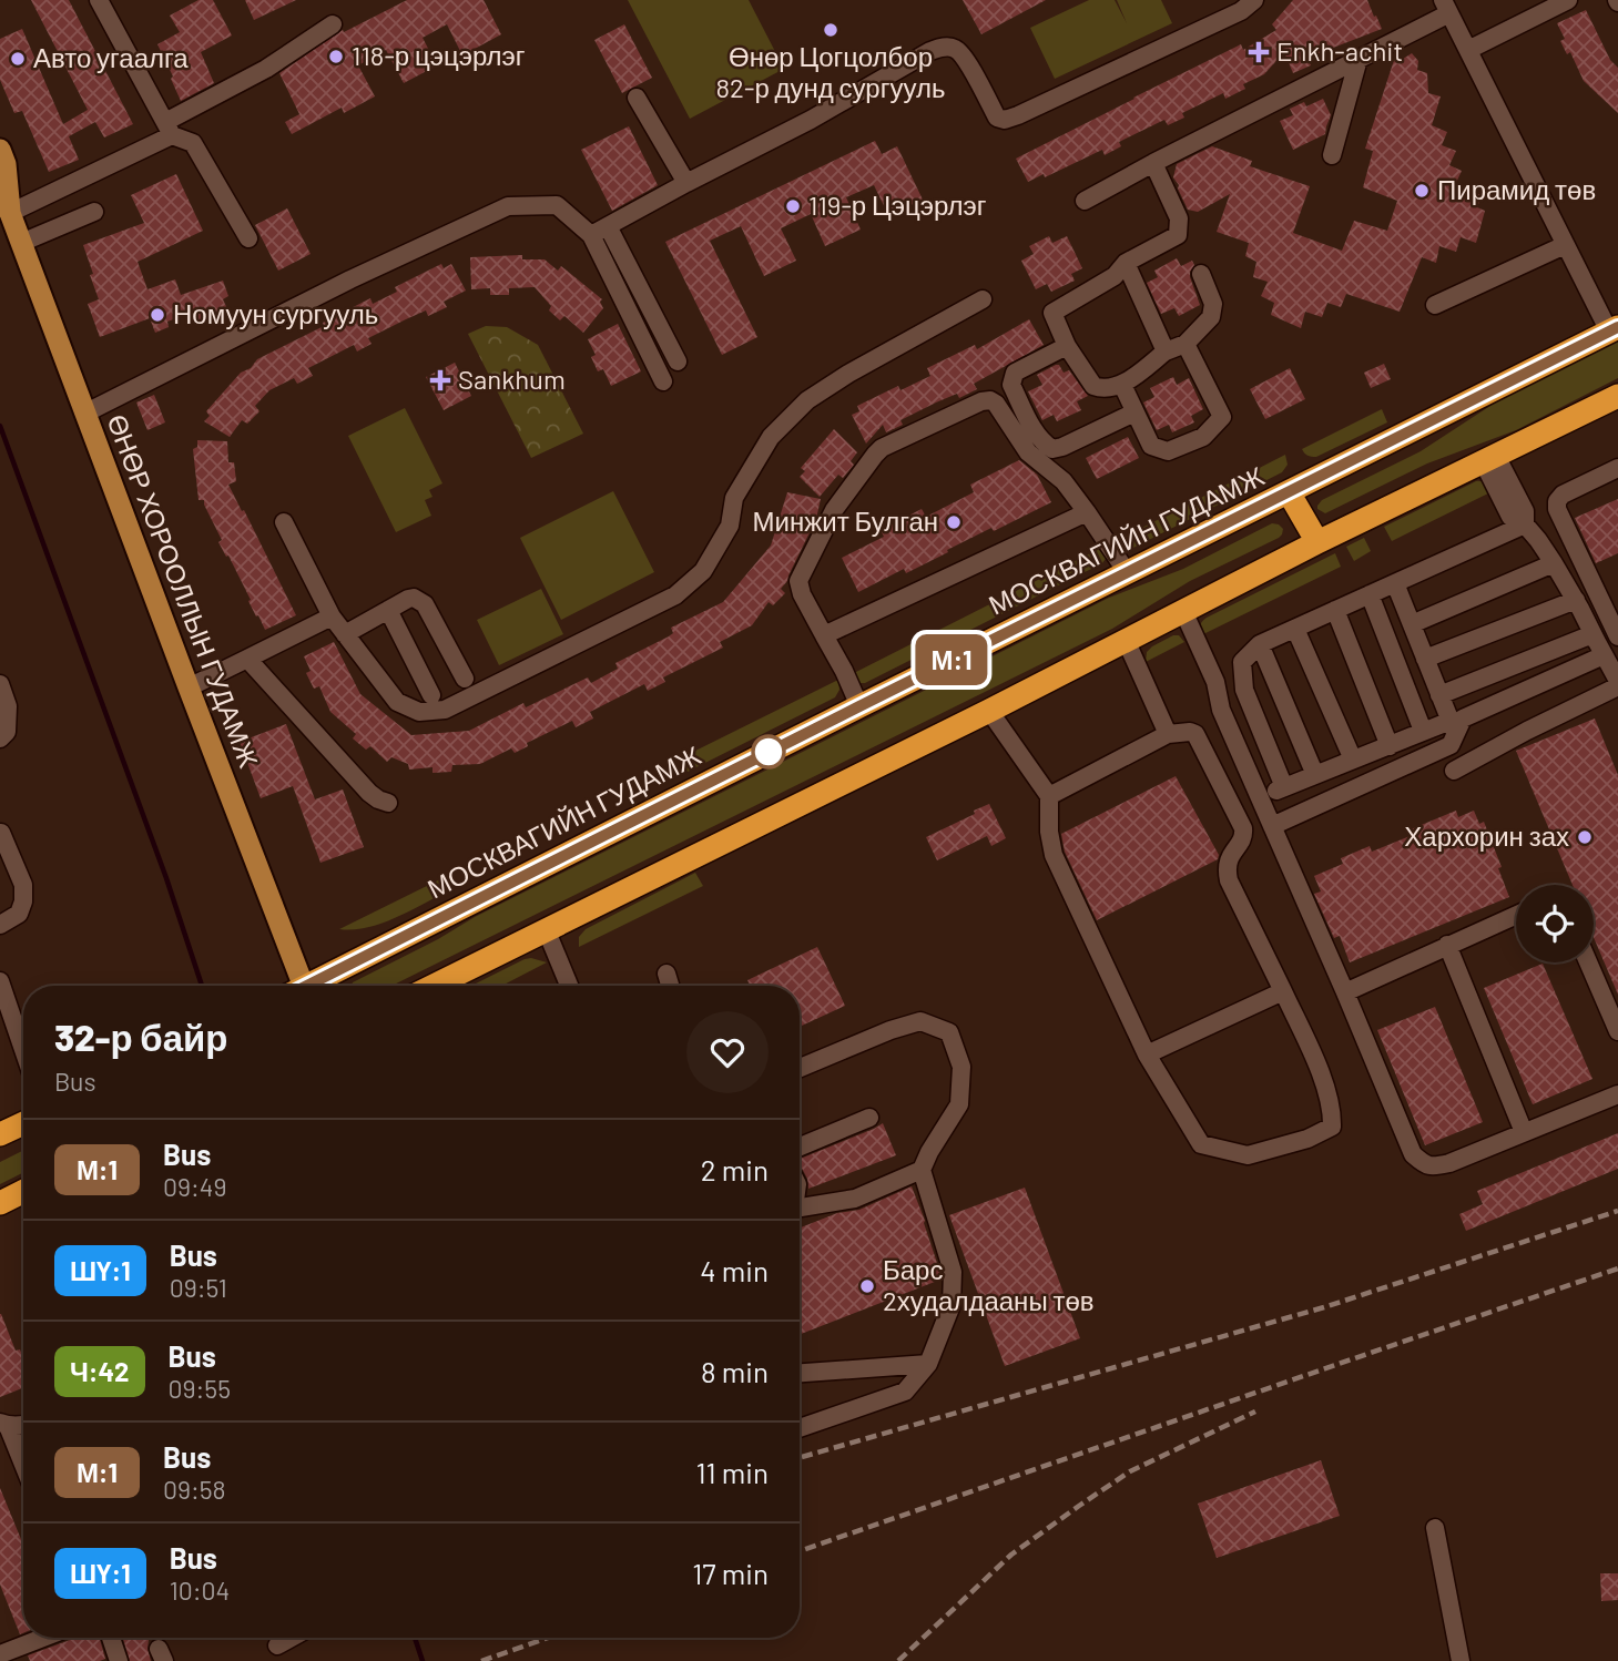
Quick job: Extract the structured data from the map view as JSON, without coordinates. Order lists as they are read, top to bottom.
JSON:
{
  "streets": {
    "highway": ["МОСКВАГИЙН ГУДАМЖ"],
    "main road": ["ӨНӨР ХОРООЛЛЫН ГУДАМЖ"]
  },
  "places": {
    "other": [
      "Өнөр Цогцолбор 82-р дунд сургууль",
      "118-р цэцэрлэг",
      "Авто угаалга",
      "Пирамид төв",
      "119-р Цэцэрлэг",
      "Номуун сургууль",
      "Минжит Булган",
      "Хархорин зах",
      "Барс 2худалдааны төв"
    ],
    "health": ["Enkh-achit", "Sankhum"]
  },
  "lines": ["bus line М:1"],
  "page": {
    "on_map": "М:1",
    "heading": ["32-р байр", "Bus"],
    "list": [
      {
        "mark": "М:1",
        "name": "Bus",
        "note": "09:49",
        "value": "2 min"
      },
      {
        "mark": "ШҮ:1",
        "name": "Bus",
        "note": "09:51",
        "value": "4 min"
      },
      {
        "mark": "Ч:42",
        "name": "Bus",
        "note": "09:55",
        "value": "8 min"
      },
      {
        "mark": "М:1",
        "name": "Bus",
        "note": "09:58",
        "value": "11 min"
      },
      {
        "mark": "ШҮ:1",
        "name": "Bus",
        "note": "10:04",
        "value": "17 min"
      }
    ]
  }
}
